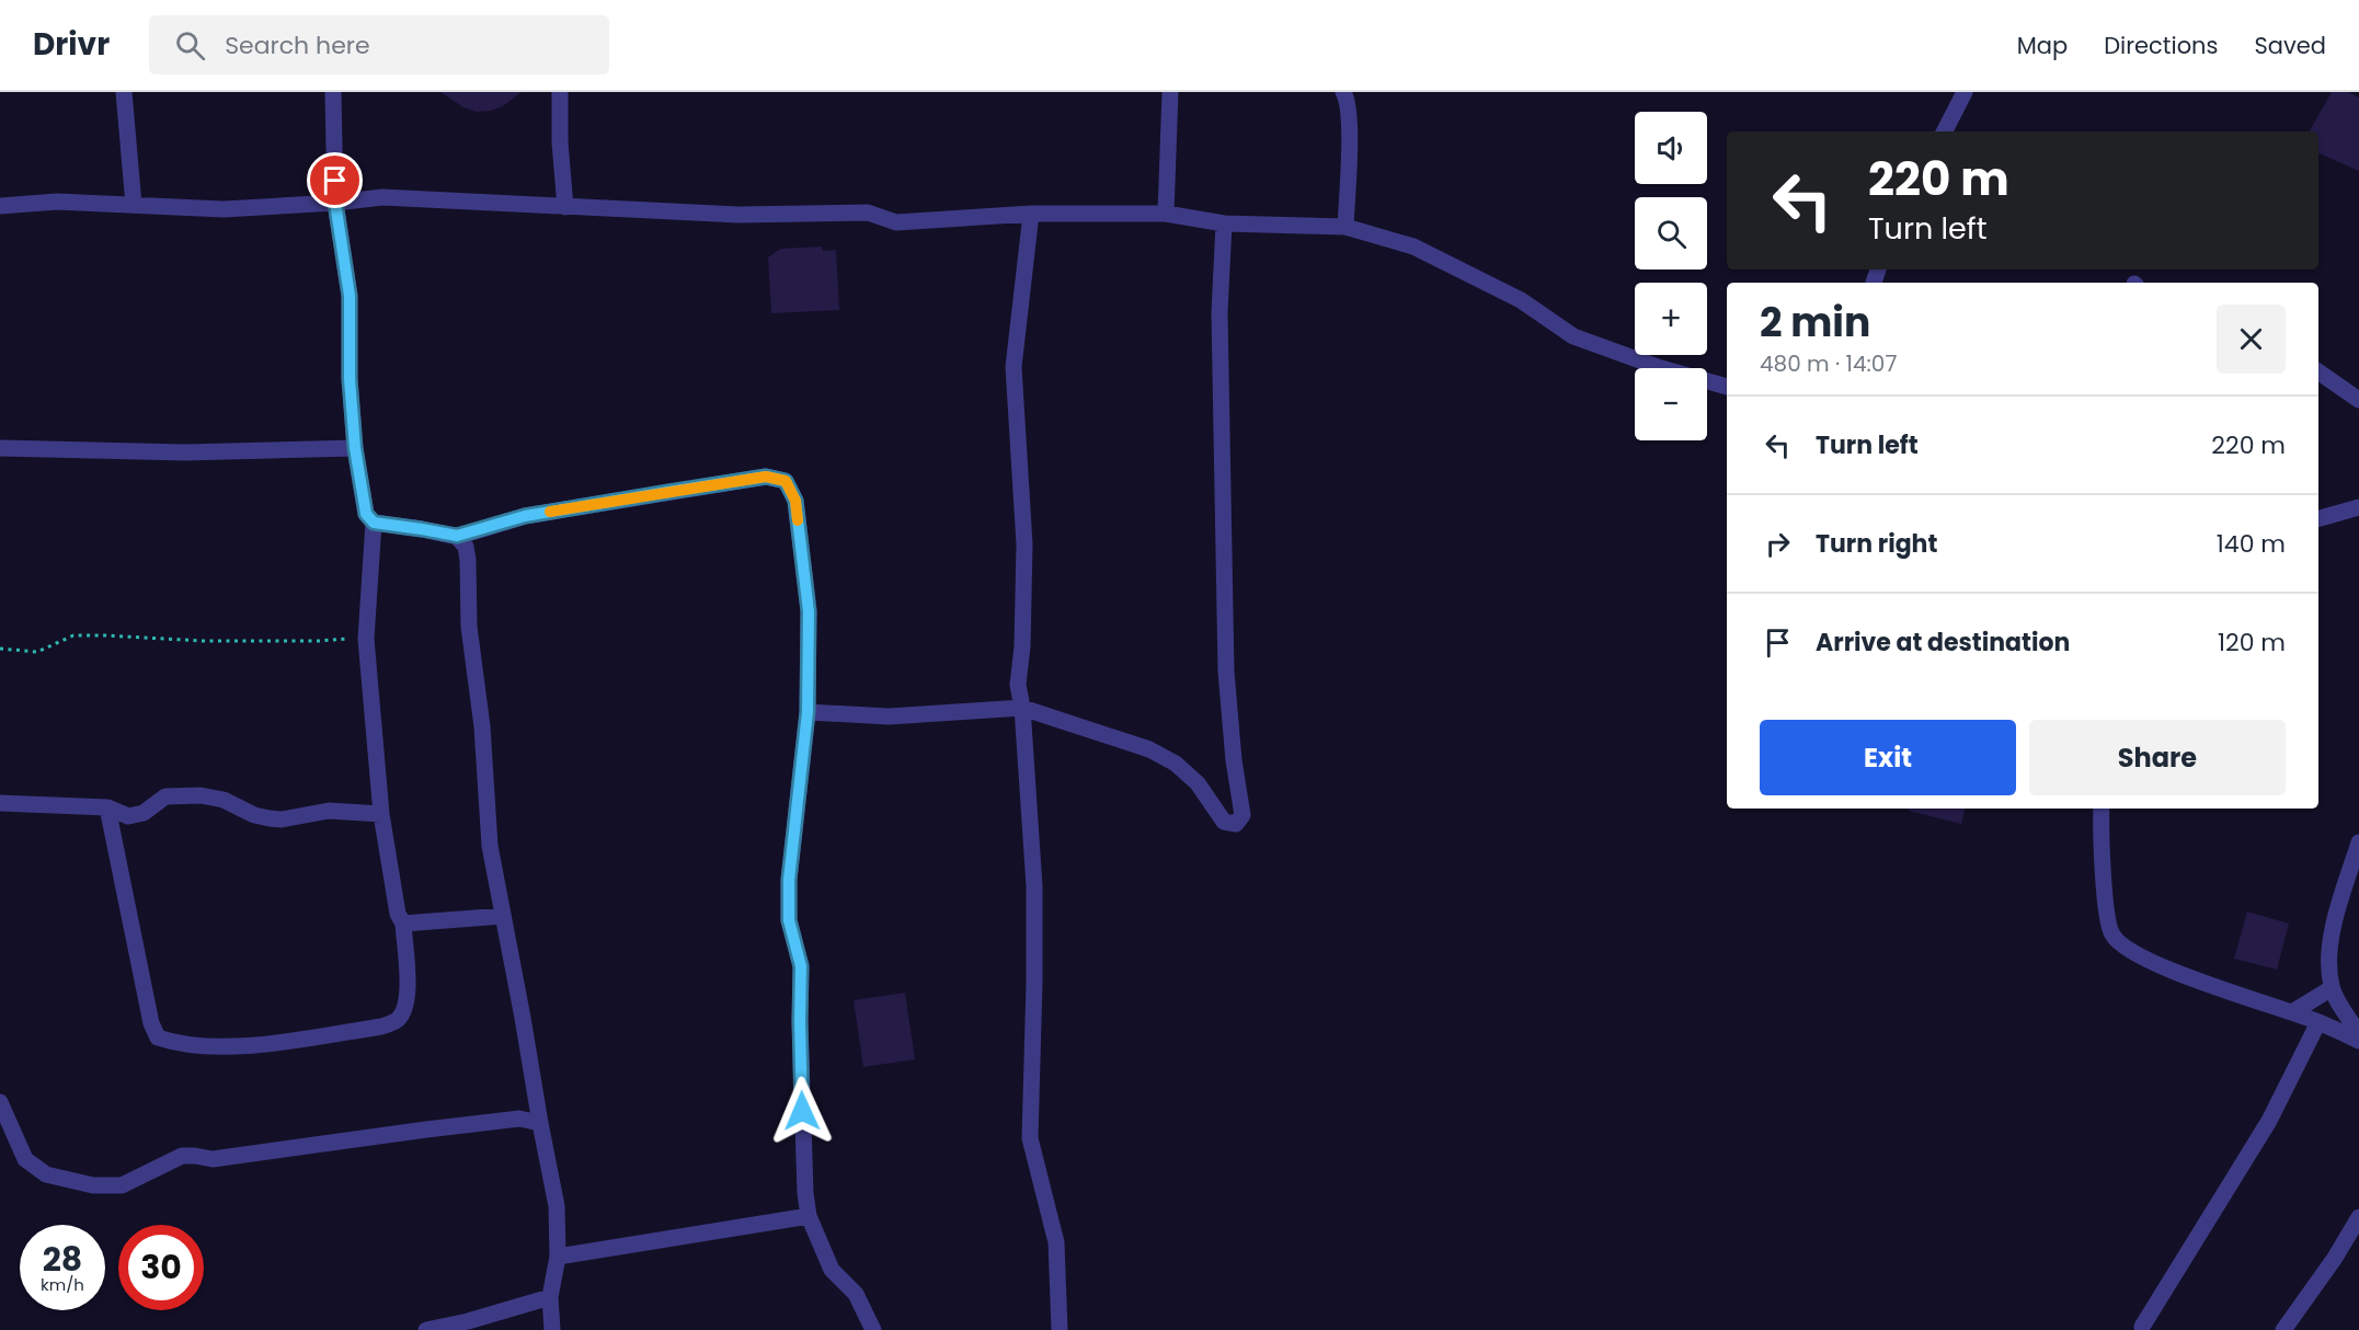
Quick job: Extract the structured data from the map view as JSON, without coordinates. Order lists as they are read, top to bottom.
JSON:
{
  "page": {
    "header": "Drivr",
    "search": "Search here",
    "nav": ["Map", "Directions", "Saved"],
    "map_buttons": ["+", "−"],
    "turn": ["220 m", "Turn left"],
    "heading": ["2 min", "480 m · 14:07"],
    "list": [
      {
        "name": "Turn left",
        "value": "220 m"
      },
      {
        "name": "Turn right",
        "value": "140 m"
      },
      {
        "name": "Arrive at destination",
        "value": "120 m"
      }
    ],
    "buttons": ["Exit", "Share"],
    "speed": "28 km/h",
    "limit": "30"
  }
}
